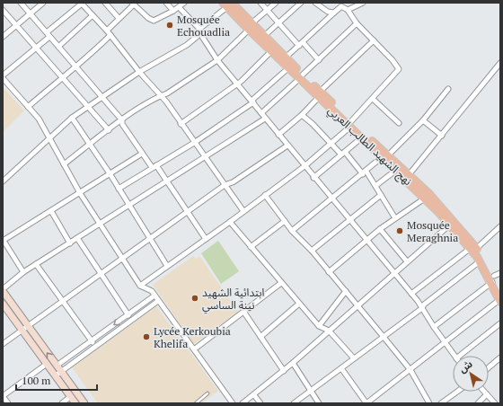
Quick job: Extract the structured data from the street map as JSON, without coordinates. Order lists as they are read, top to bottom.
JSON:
{
  "streets": {
    "main road": ["نهج الشهيد الطالب العربي"]
  },
  "places": [
    "Mosquée Echouadlia",
    "Mosquée Meraghnia",
    "ابتدائية الشهيد نينة الساسي",
    "Lycée Kerkoubia Khelifa"
  ],
  "scale_bar": "100 m",
  "north": "top left"
}
